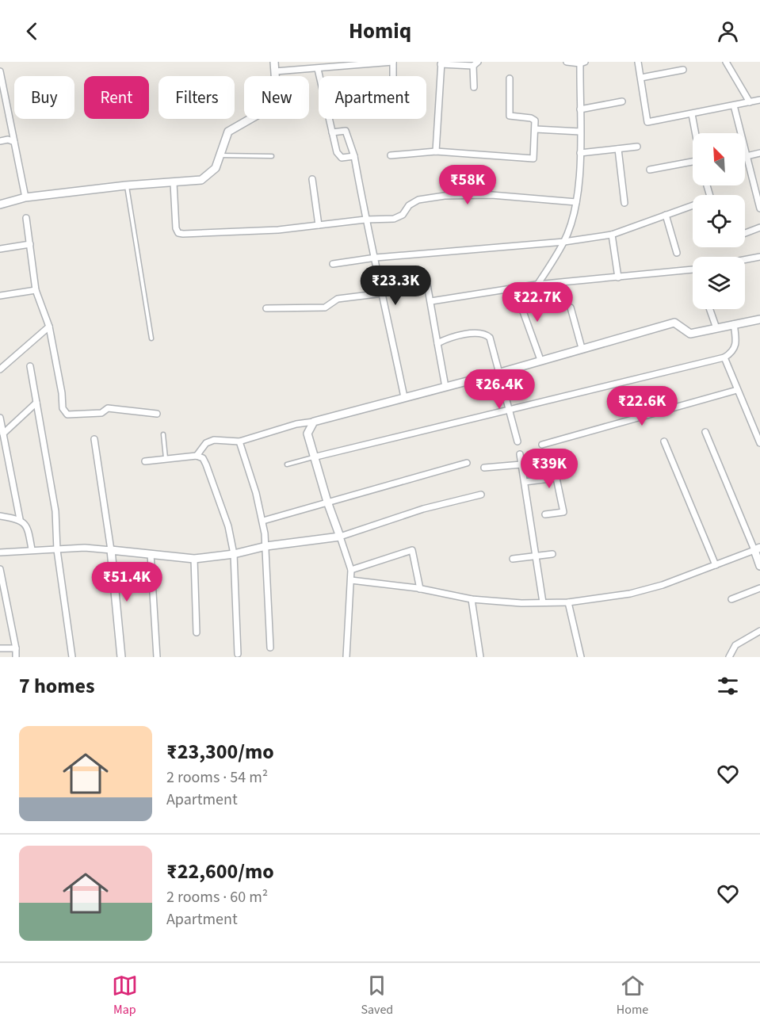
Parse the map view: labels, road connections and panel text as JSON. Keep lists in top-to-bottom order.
{
  "north": "top left",
  "page": {
    "header": "Homiq",
    "chip": [
      "Buy",
      "Rent",
      "Filters",
      "New",
      "Apartment"
    ],
    "price": [
      "₹58K",
      "₹23.3K",
      "₹22.7K",
      "₹26.4K",
      "₹22.6K",
      "₹39K",
      "₹51.4K"
    ],
    "heading": "7 homes",
    "list": [
      {
        "name": "₹23,300/mo",
        "note": "2 rooms · 54 m² · Apartment"
      },
      {
        "name": "₹22,600/mo",
        "note": "2 rooms · 60 m² · Apartment"
      }
    ],
    "tabs": ["Map", "Saved", "Home"]
  }
}
